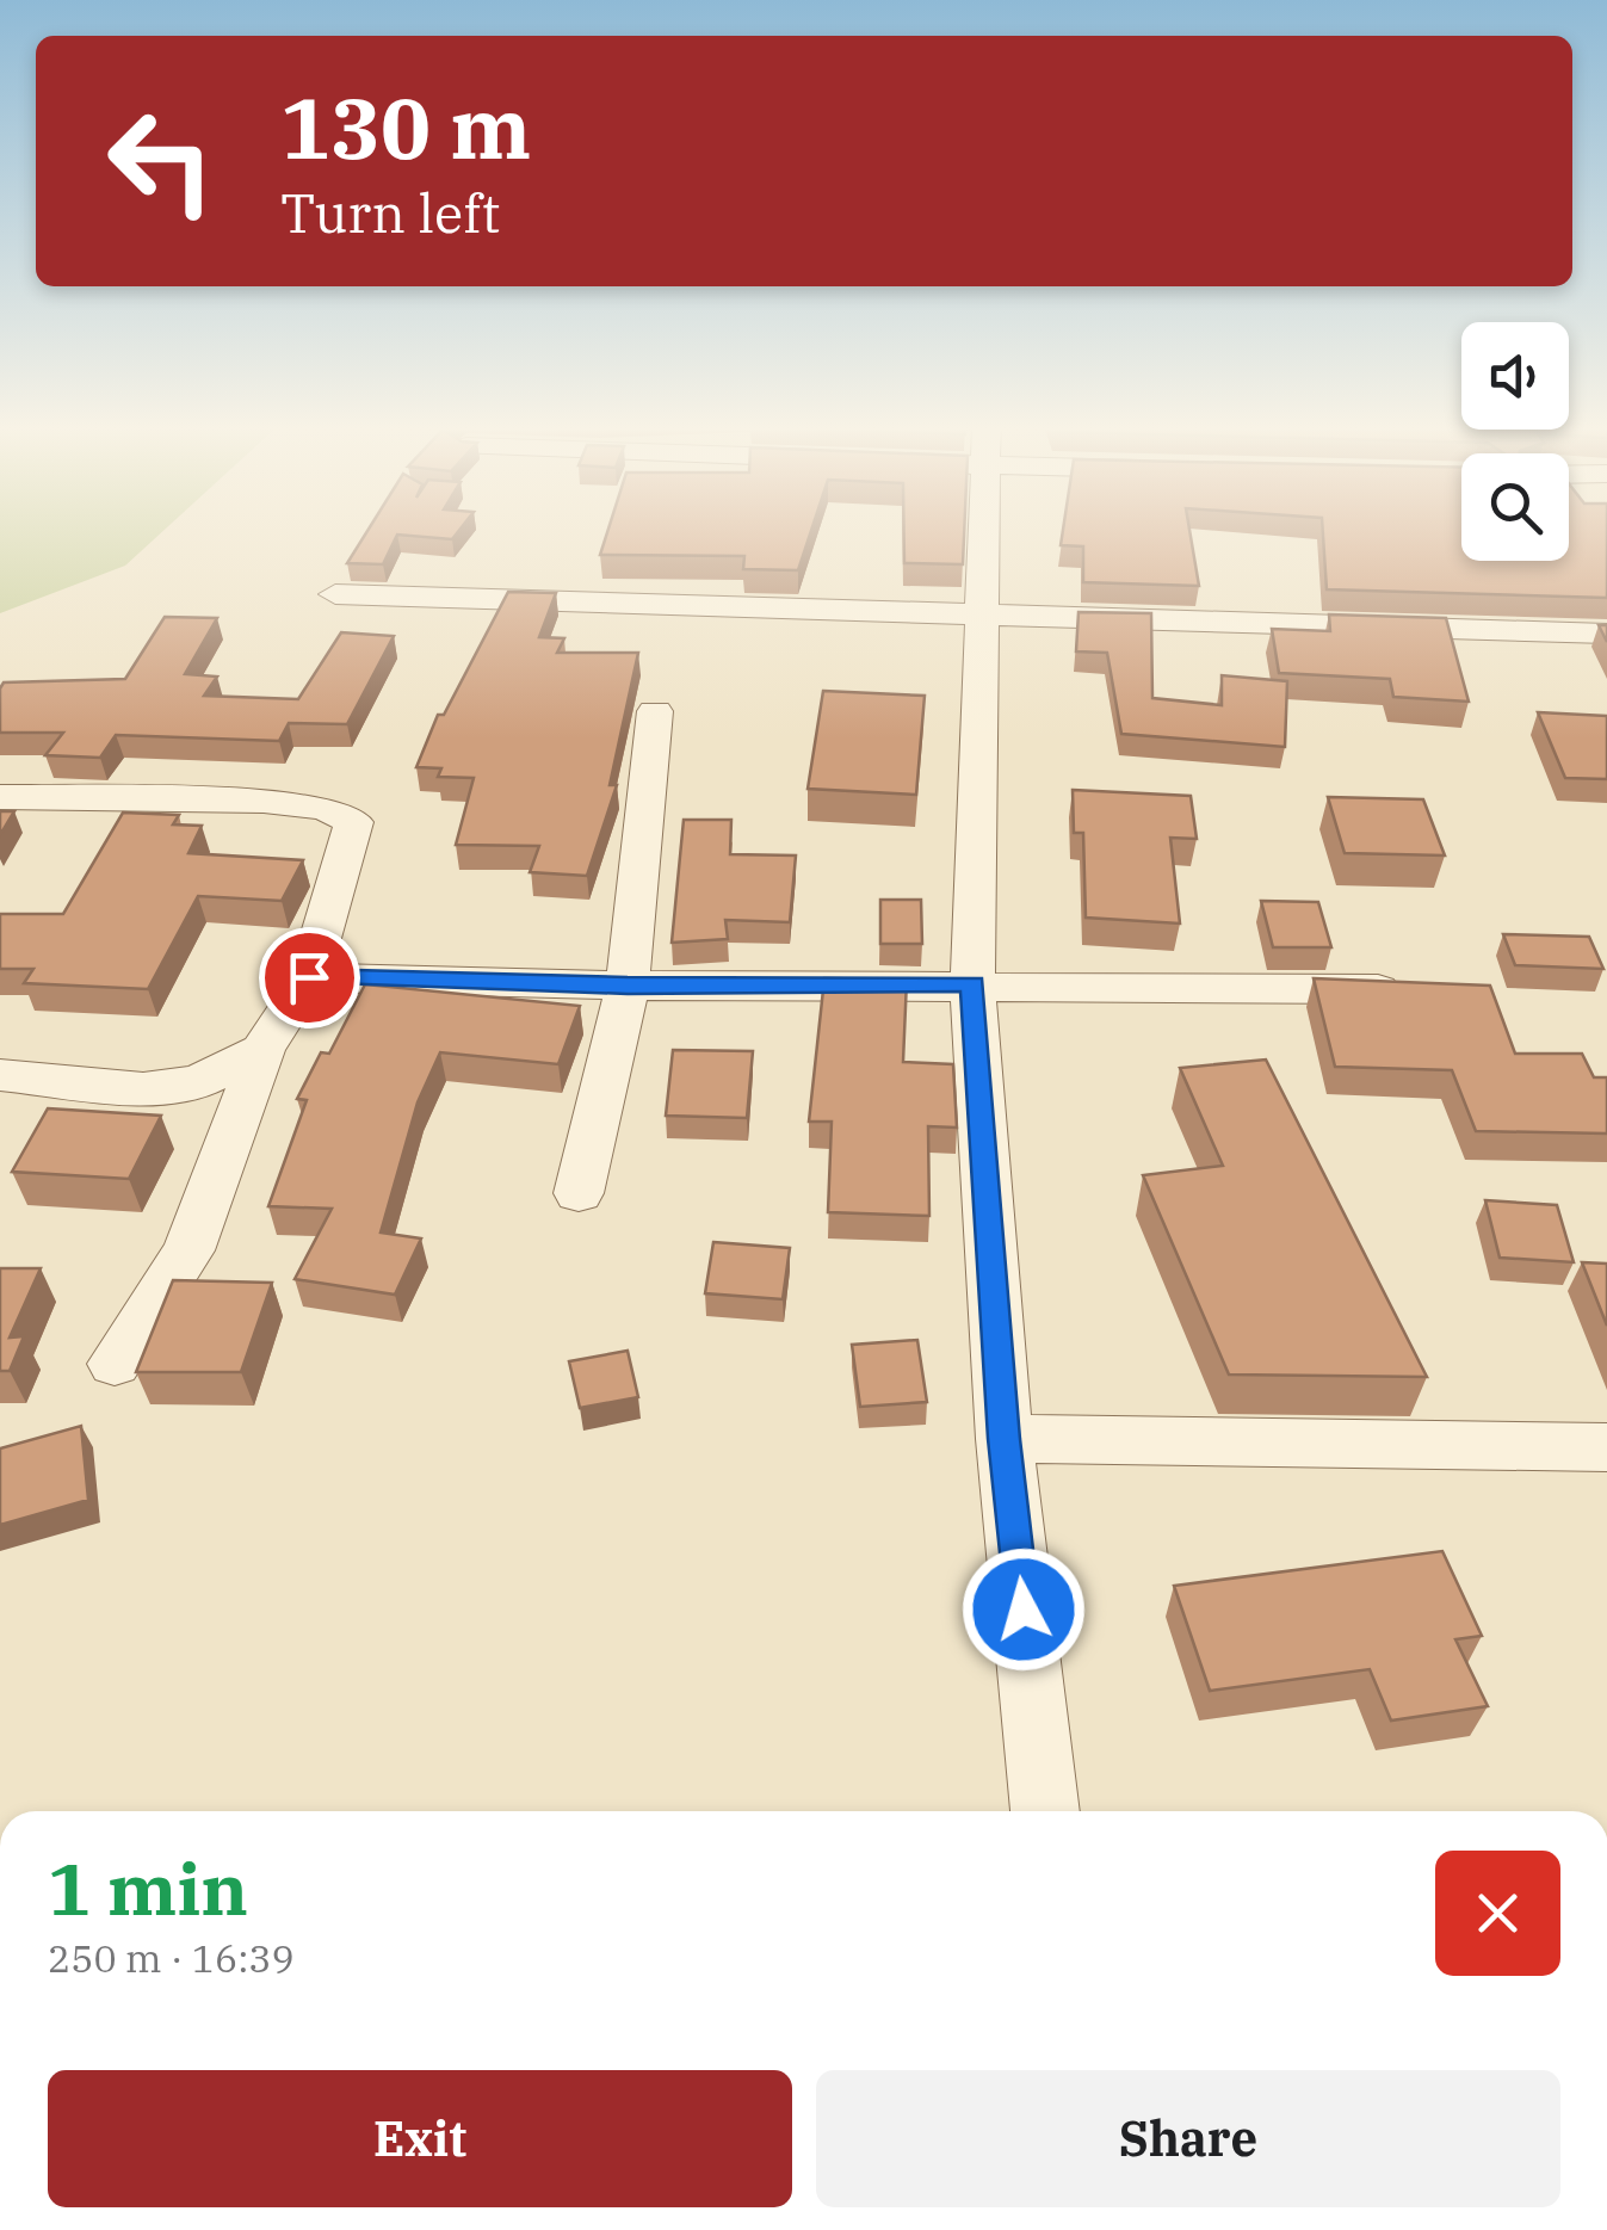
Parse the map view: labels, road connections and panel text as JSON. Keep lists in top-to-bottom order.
{
  "page": {
    "turn": ["130 m", "Turn left"],
    "heading": ["1 min", "250 m · 16:39"],
    "buttons": ["Exit", "Share"]
  }
}
